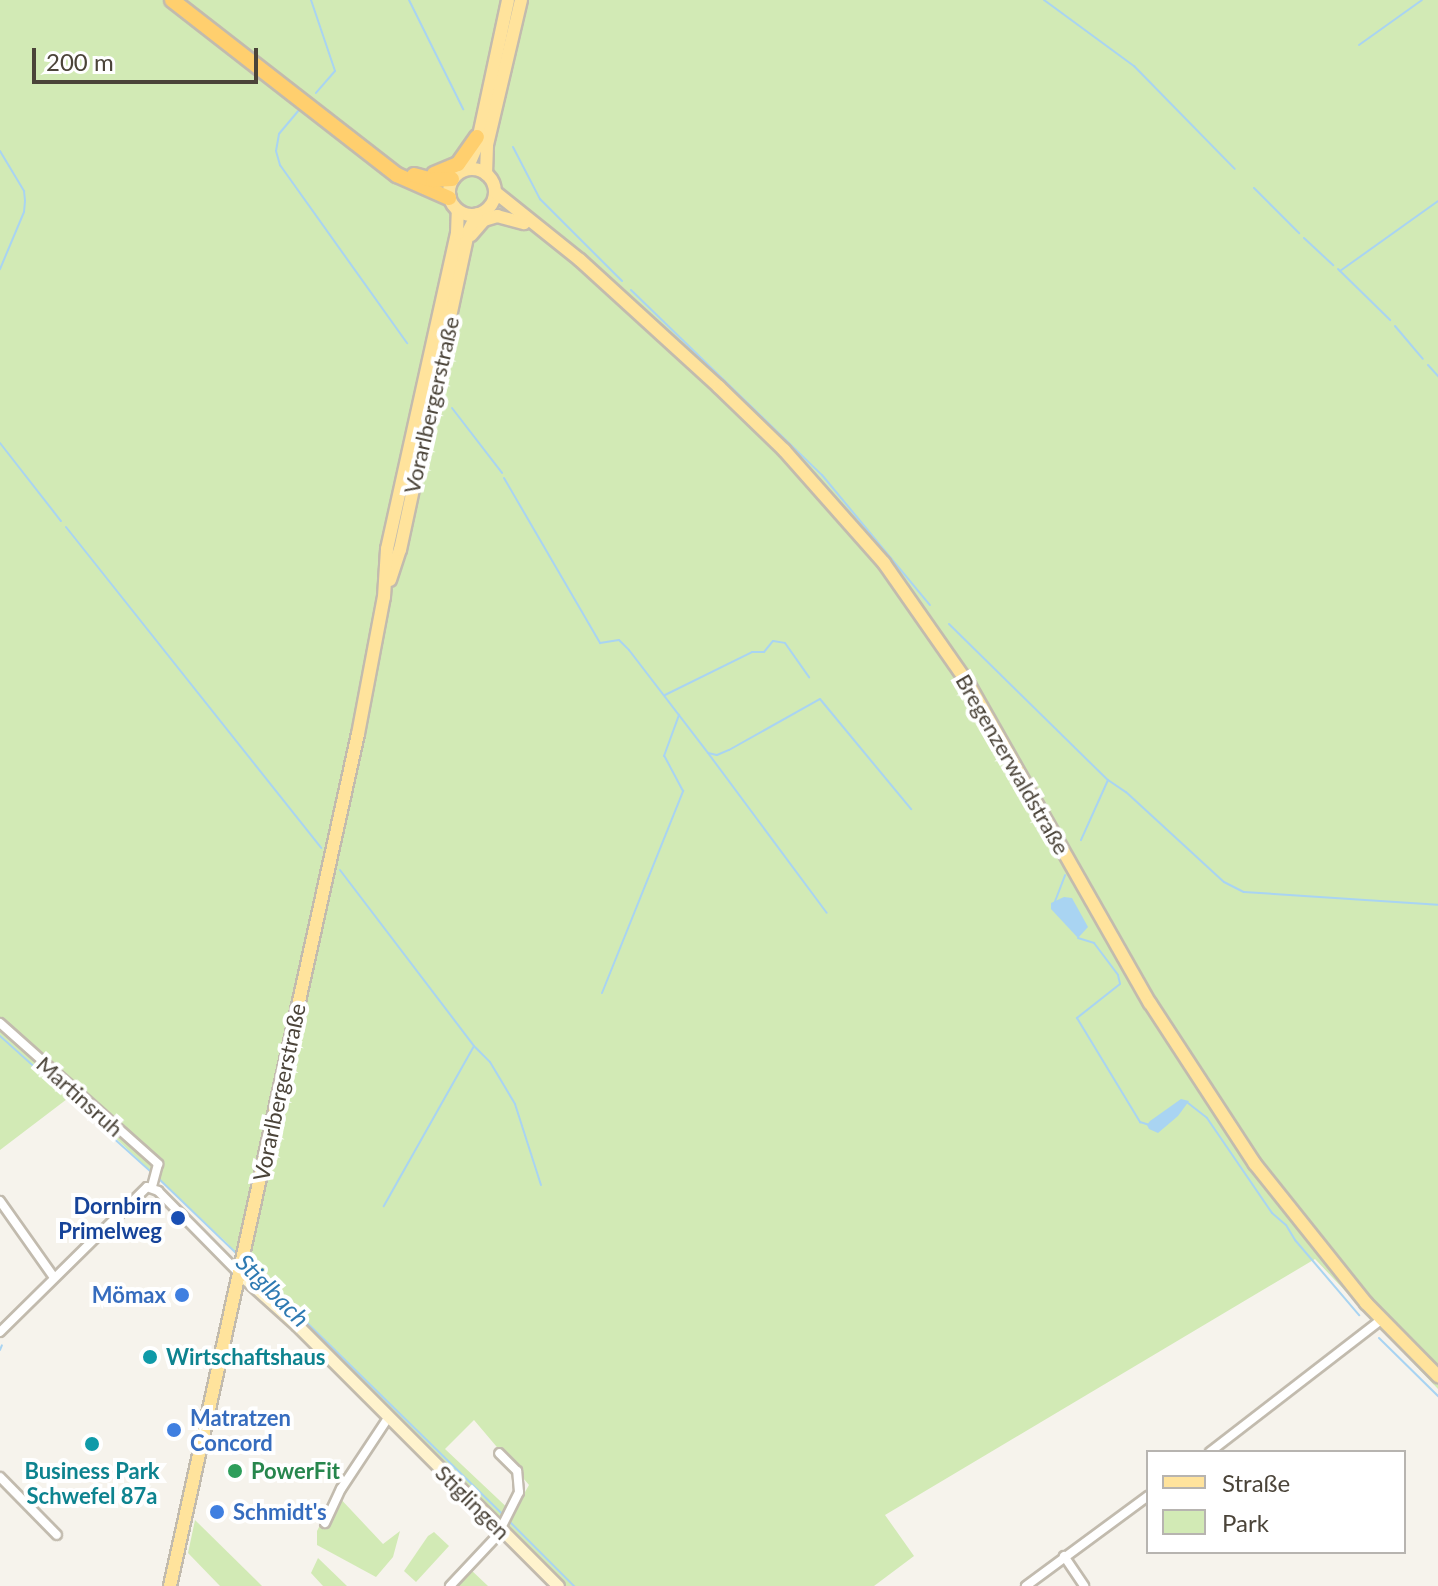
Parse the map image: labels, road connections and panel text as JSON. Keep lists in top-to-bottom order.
{
  "streets": {
    "main road": ["Vorarlbergerstraße", "Bregenzerwaldstraße", "Stiglingen"],
    "street": ["Martinsruh"]
  },
  "crossings": [
    ["Vorarlbergerstraße", "Bregenzerwaldstraße"],
    ["Vorarlbergerstraße", "Stiglingen"]
  ],
  "water": ["Stiglbach"],
  "places": [
    "Dornbirn Primelweg",
    "Mömax",
    "Wirtschaftshaus",
    "Matratzen Concord",
    "Business Park Schwefel 87a",
    "PowerFit",
    "Schmidt's"
  ],
  "legend": ["Straße", "Park"],
  "scale_bar": "200 m"
}
